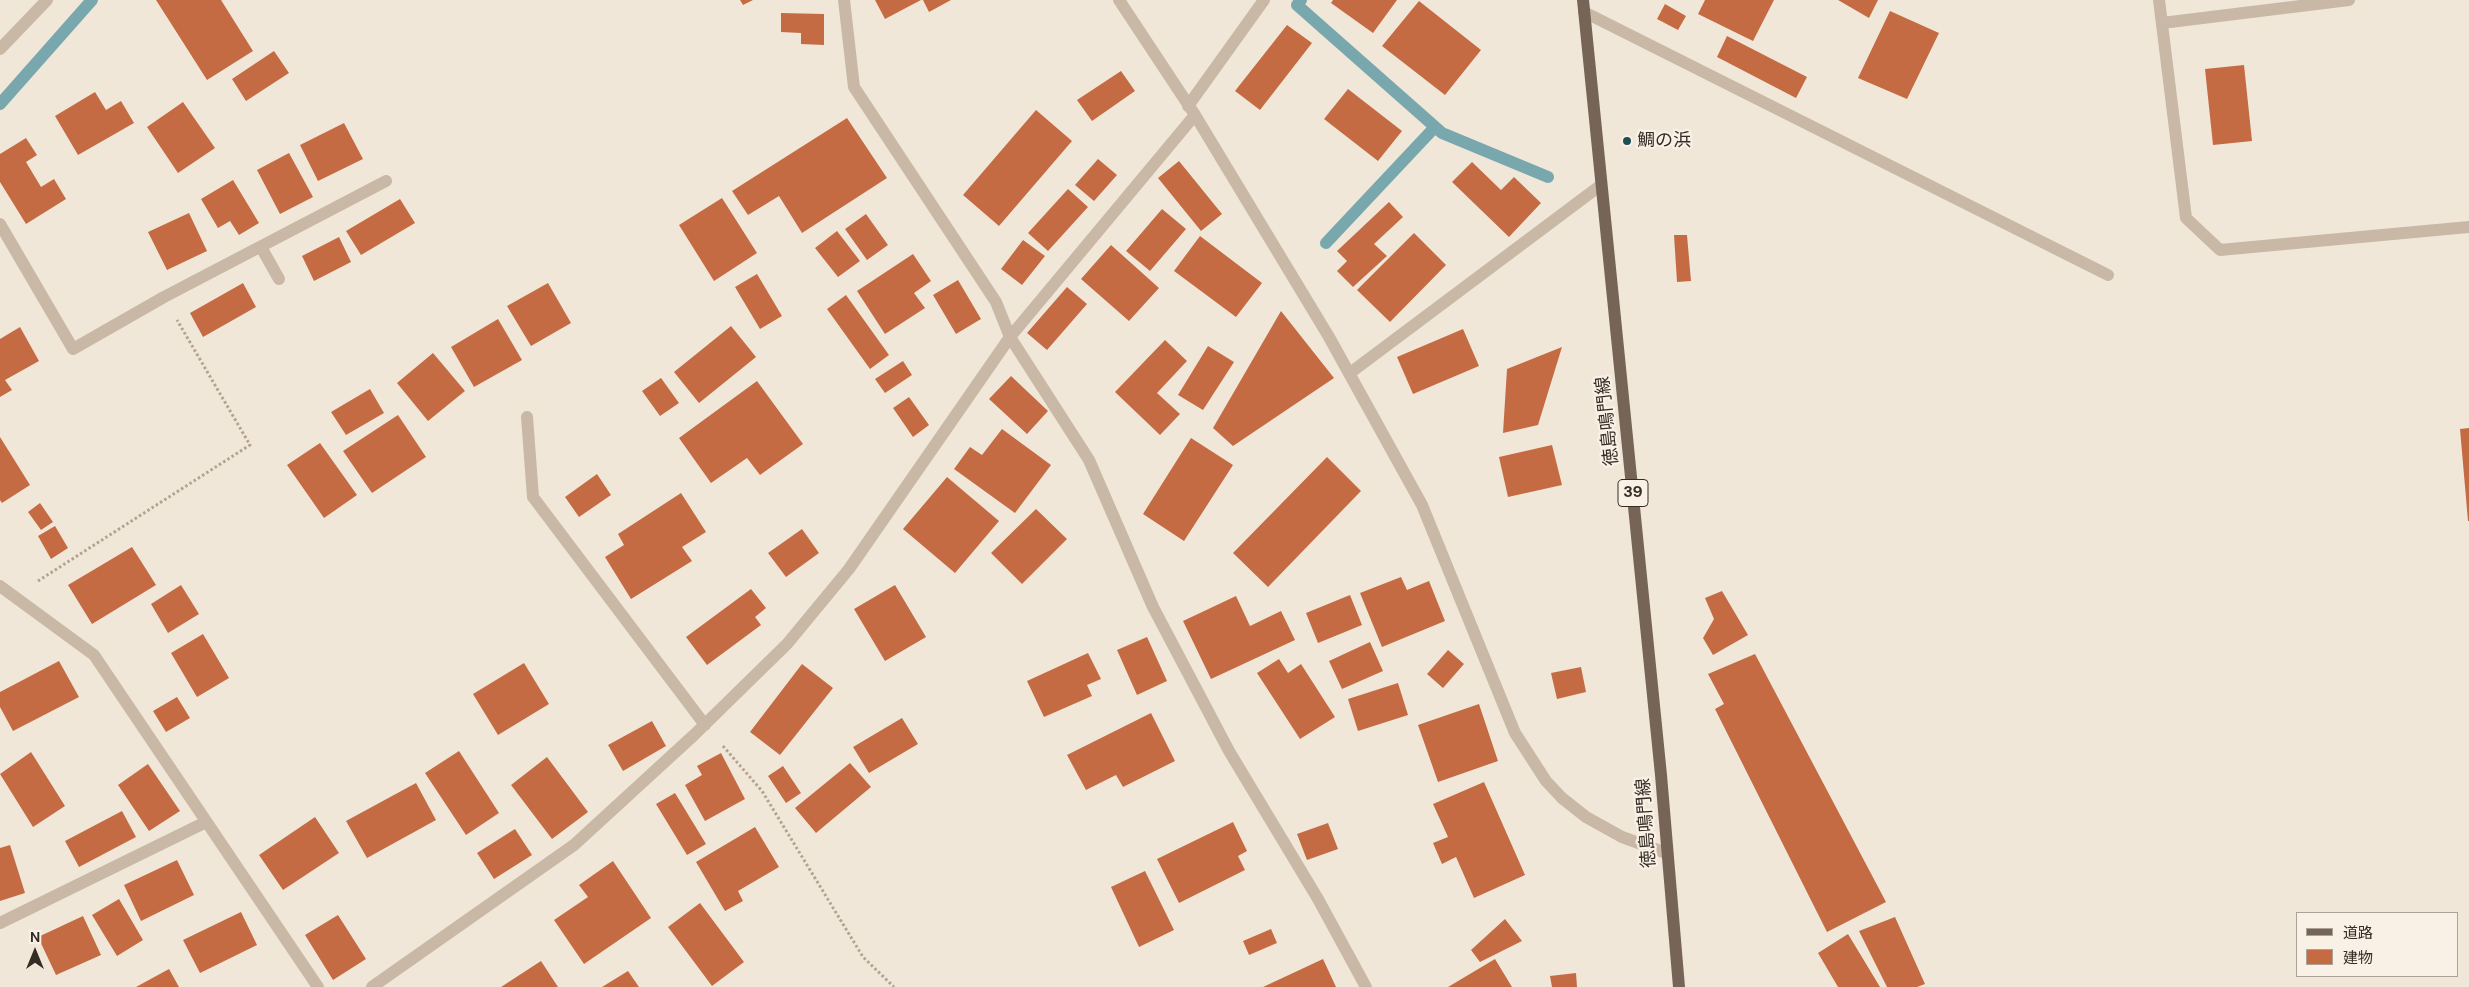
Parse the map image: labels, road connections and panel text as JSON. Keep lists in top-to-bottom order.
{
  "streets": {
    "main road": ["徳島鳴門線", "39"]
  },
  "places": ["鯛の浜"],
  "legend": ["道路", "建物"],
  "north": "top"
}
